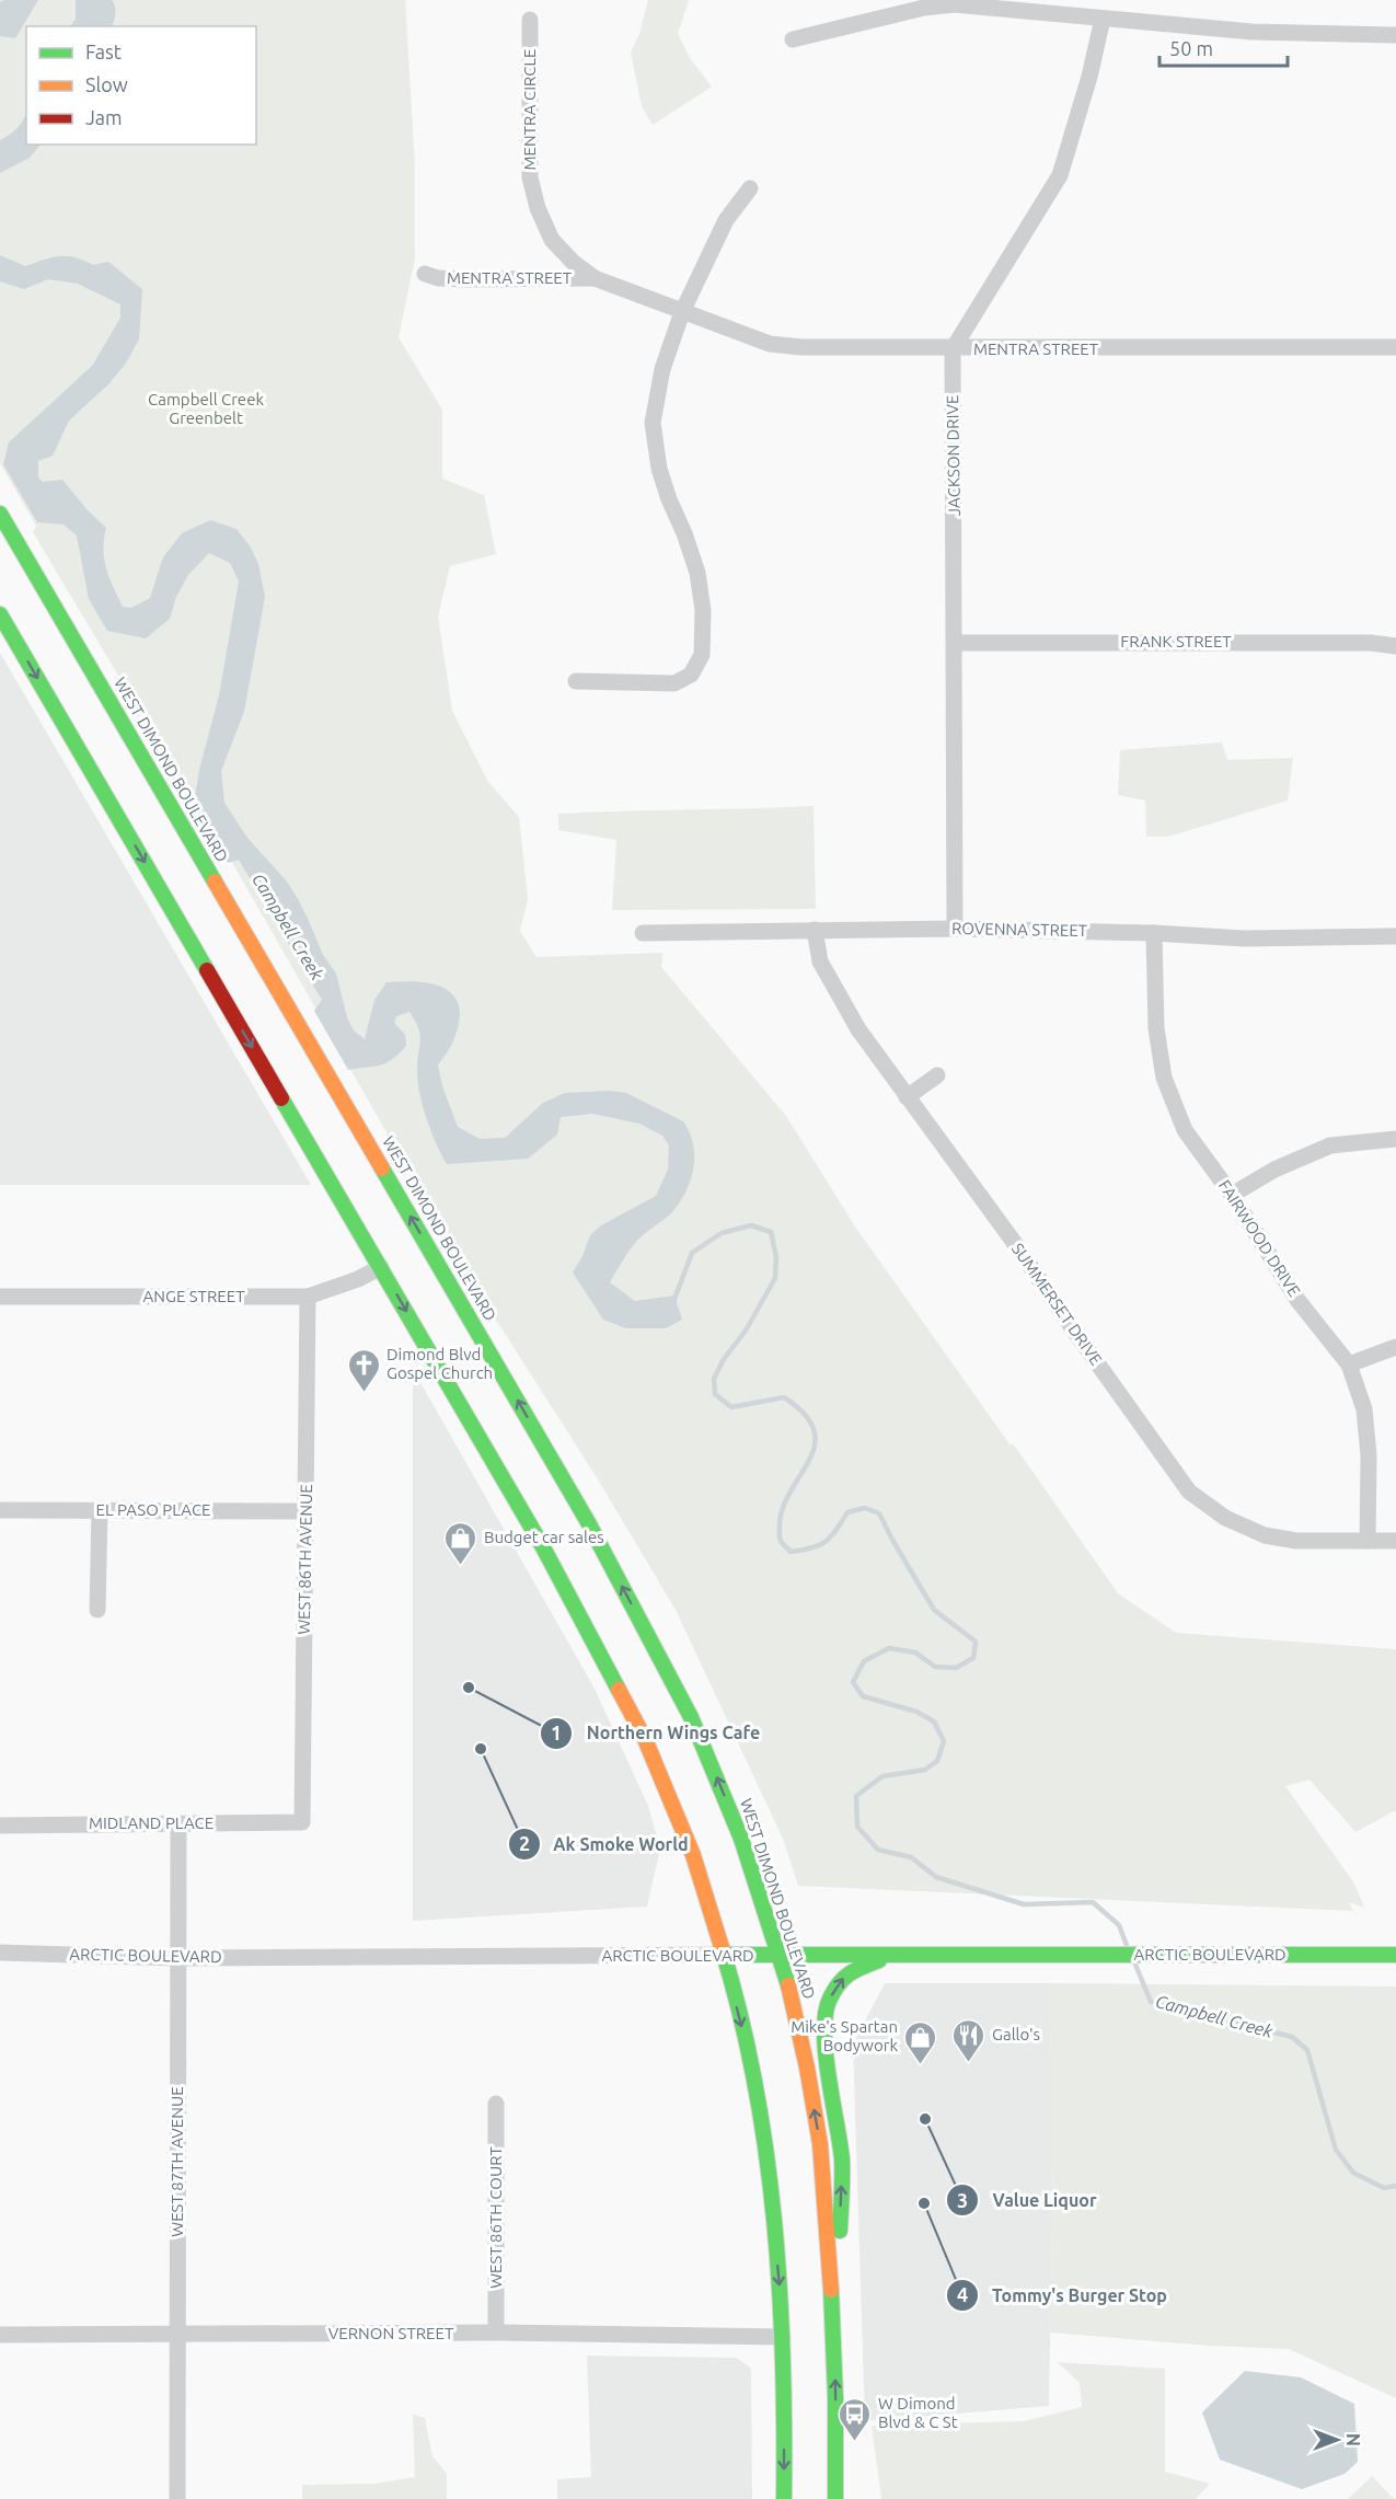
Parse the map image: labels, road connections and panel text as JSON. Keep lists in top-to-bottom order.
{
  "streets": {
    "main road": ["WEST DIMOND BOULEVARD", "ARCTIC BOULEVARD"],
    "street": [
      "MENTRA CIRCLE",
      "MENTRA STREET",
      "JACKSON DRIVE",
      "FRANK STREET",
      "ROVENNA STREET",
      "FAIRWOOD DRIVE",
      "ANGE STREET",
      "SUMMERSET DRIVE",
      "EL PASO PLACE",
      "WEST 86TH AVENUE",
      "MIDLAND PLACE",
      "WEST 87TH AVENUE",
      "WEST 86TH COURT",
      "VERNON STREET"
    ]
  },
  "crossings": [
    ["MENTRA CIRCLE", "MENTRA STREET"],
    ["MENTRA STREET", "JACKSON DRIVE"],
    ["JACKSON DRIVE", "FRANK STREET"],
    ["JACKSON DRIVE", "ROVENNA STREET"],
    ["WEST DIMOND BOULEVARD", "ARCTIC BOULEVARD"],
    ["ROVENNA STREET", "FAIRWOOD DRIVE"],
    ["ROVENNA STREET", "SUMMERSET DRIVE"],
    ["FAIRWOOD DRIVE", "SUMMERSET DRIVE"],
    ["ANGE STREET", "WEST 86TH AVENUE"],
    ["EL PASO PLACE", "WEST 86TH AVENUE"],
    ["WEST 86TH AVENUE", "MIDLAND PLACE"],
    ["MIDLAND PLACE", "WEST 87TH AVENUE"],
    ["ARCTIC BOULEVARD", "WEST 87TH AVENUE"],
    ["WEST 87TH AVENUE", "VERNON STREET"],
    ["WEST 86TH COURT", "VERNON STREET"]
  ],
  "water": ["Campbell Creek"],
  "parks": ["Campbell Creek Greenbelt"],
  "places": {
    "church": ["Dimond Blvd Gospel Church"],
    "shop": ["Budget car sales", "Mike's Spartan Bodywork"],
    "other": [
      "Northern Wings Cafe",
      "Ak Smoke World",
      "Value Liquor",
      "Tommy's Burger Stop"
    ],
    "restaurant": ["Gallo's"],
    "bus stop": ["W Dimond Blvd & C St"]
  },
  "legend": ["Fast", "Slow", "Jam"],
  "scale_bar": "50 m",
  "north": "right"
}
